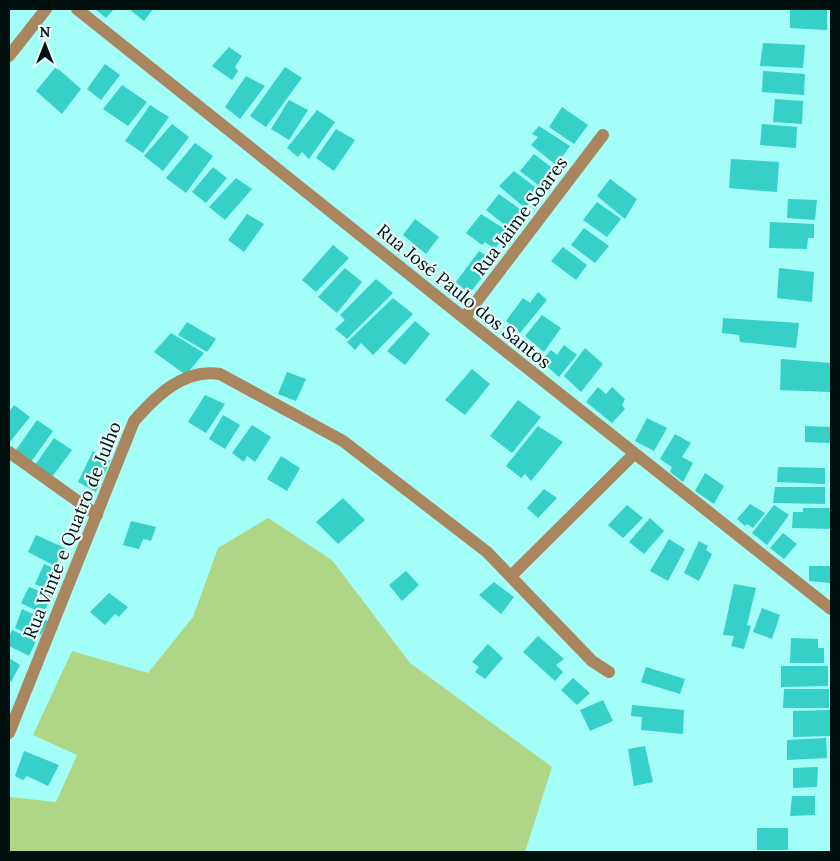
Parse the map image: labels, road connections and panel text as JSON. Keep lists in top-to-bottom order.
{
  "streets": {
    "street": ["Rua Jaime Soares", "Rua José Paulo dos Santos", "Rua Vinte e Quatro de Julho"]
  },
  "crossings": [
    ["Rua Jaime Soares", "Rua José Paulo dos Santos"]
  ],
  "north": "top"
}
